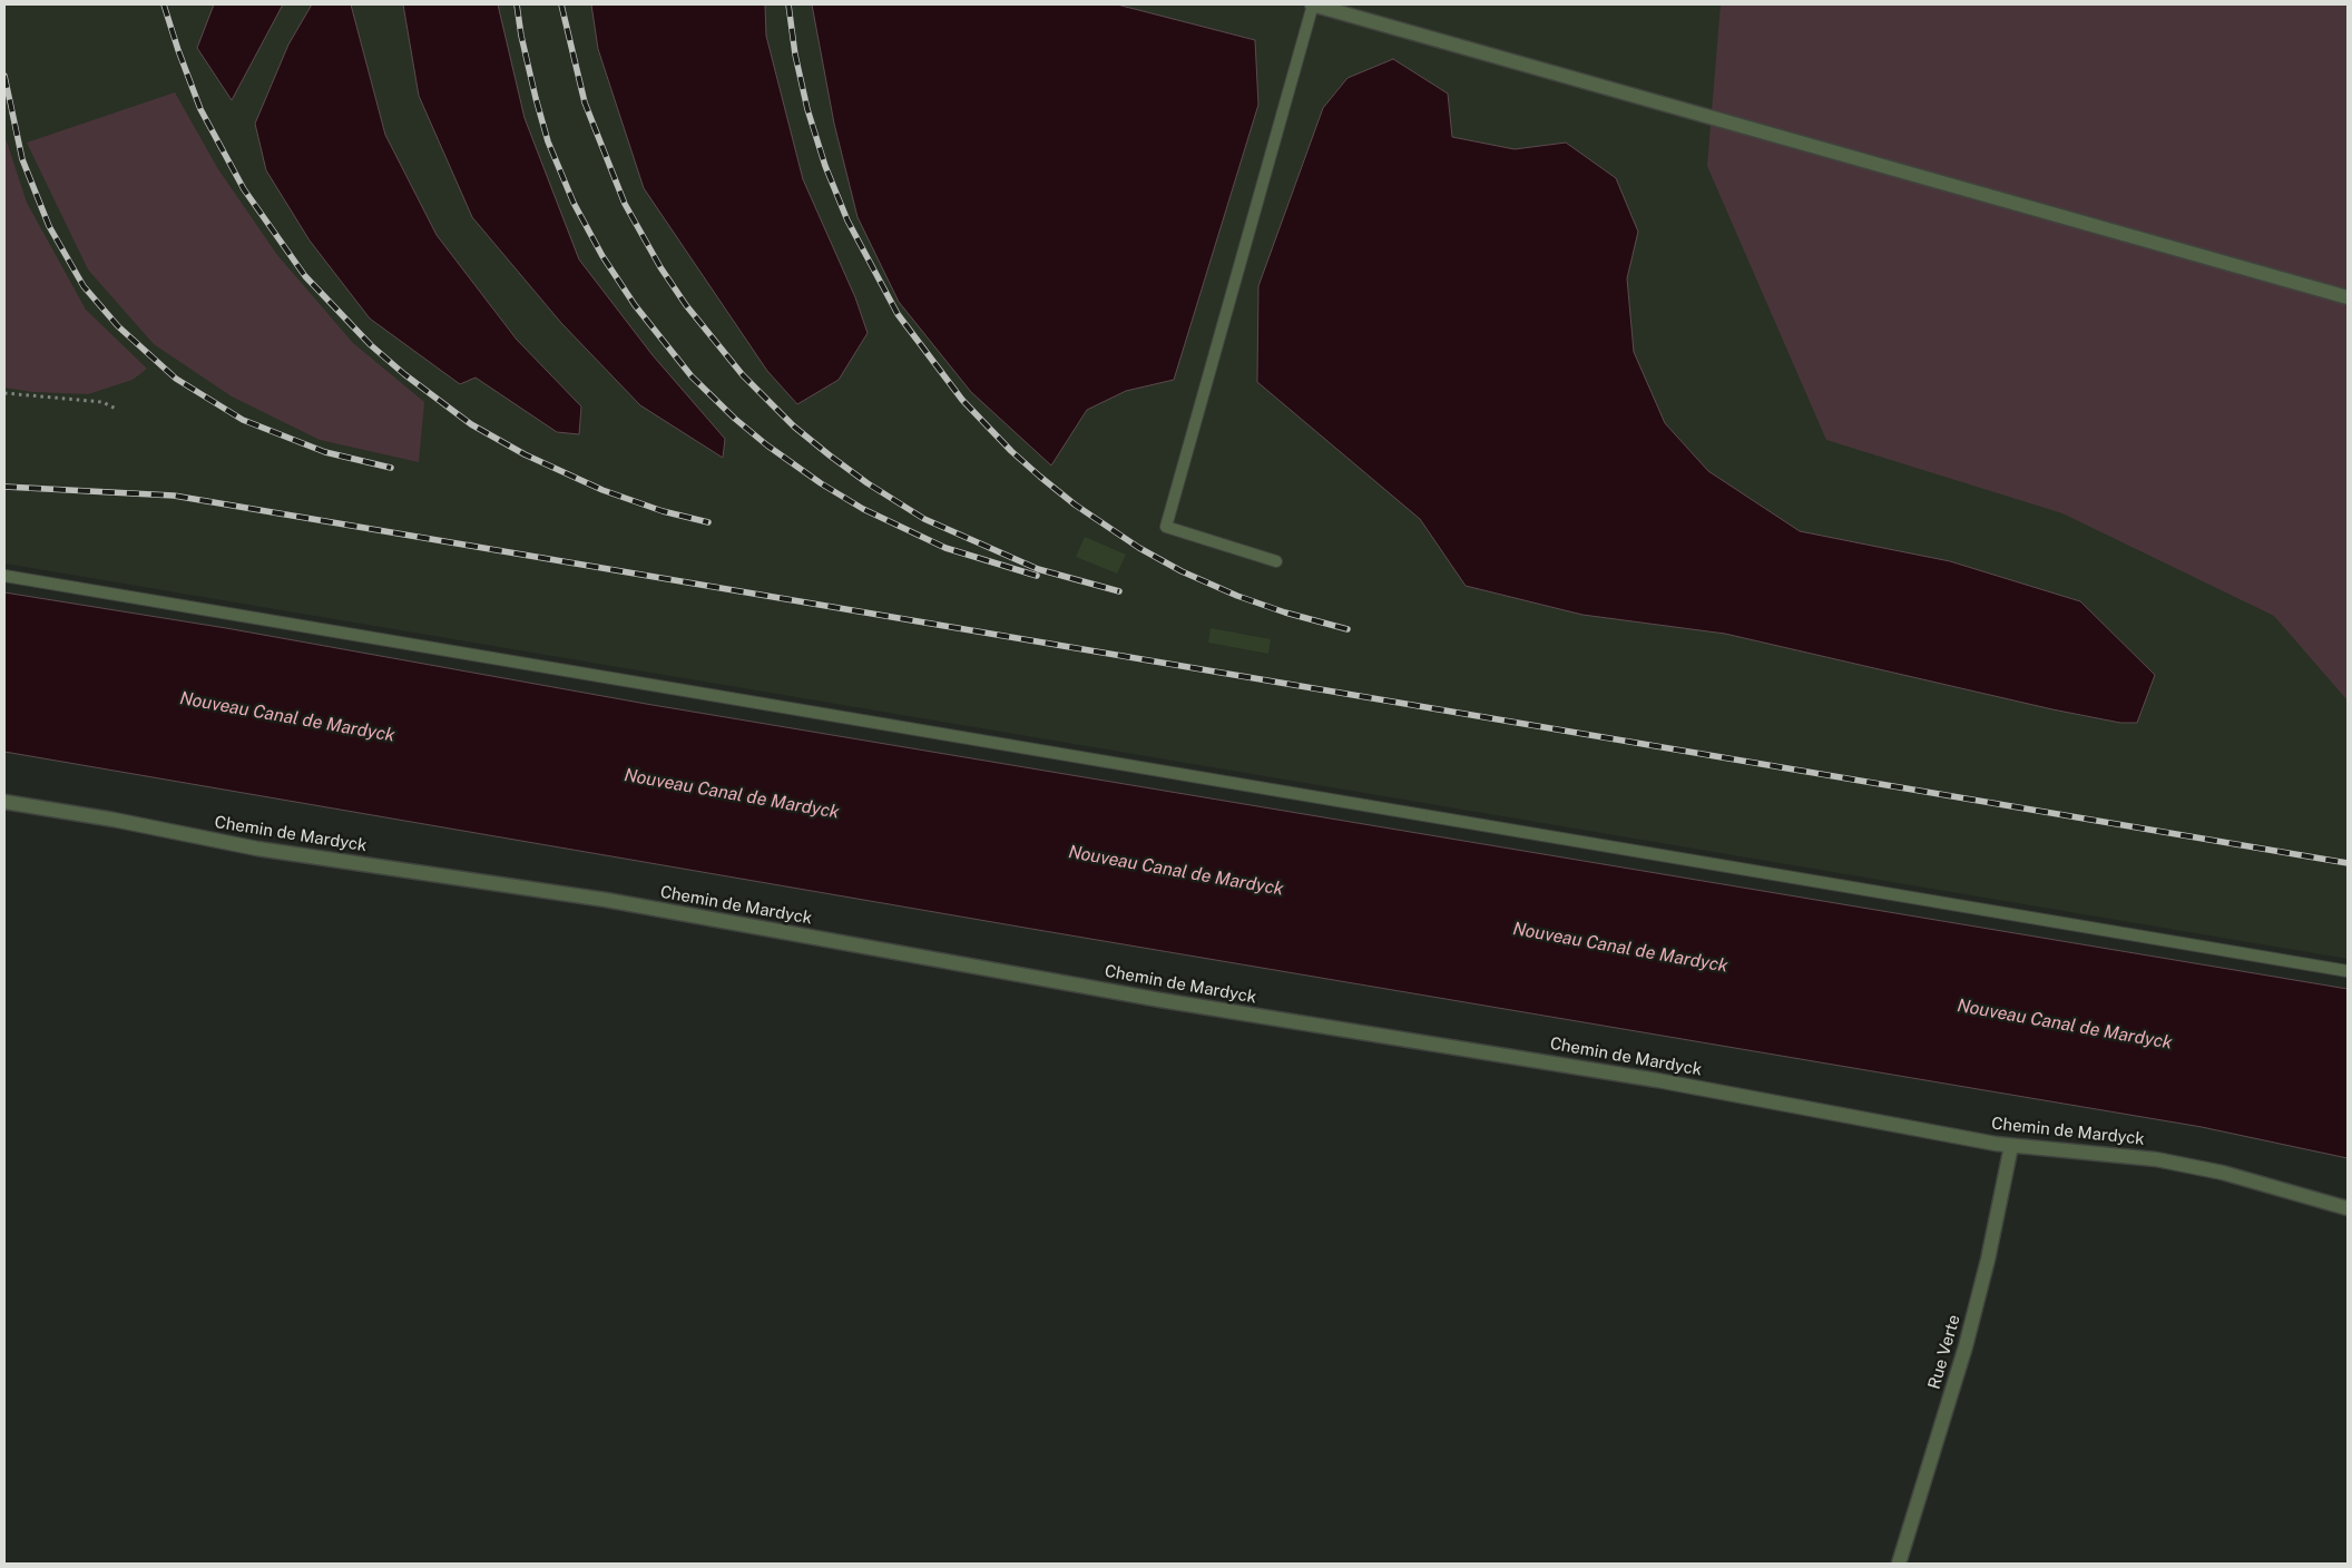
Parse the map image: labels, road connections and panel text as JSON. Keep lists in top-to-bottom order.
{
  "streets": {
    "street": ["Chemin de Mardyck", "Rue Verte"]
  },
  "crossings": [
    ["Chemin de Mardyck", "Rue Verte"]
  ],
  "water": ["Nouveau Canal de Mardyck"]
}
